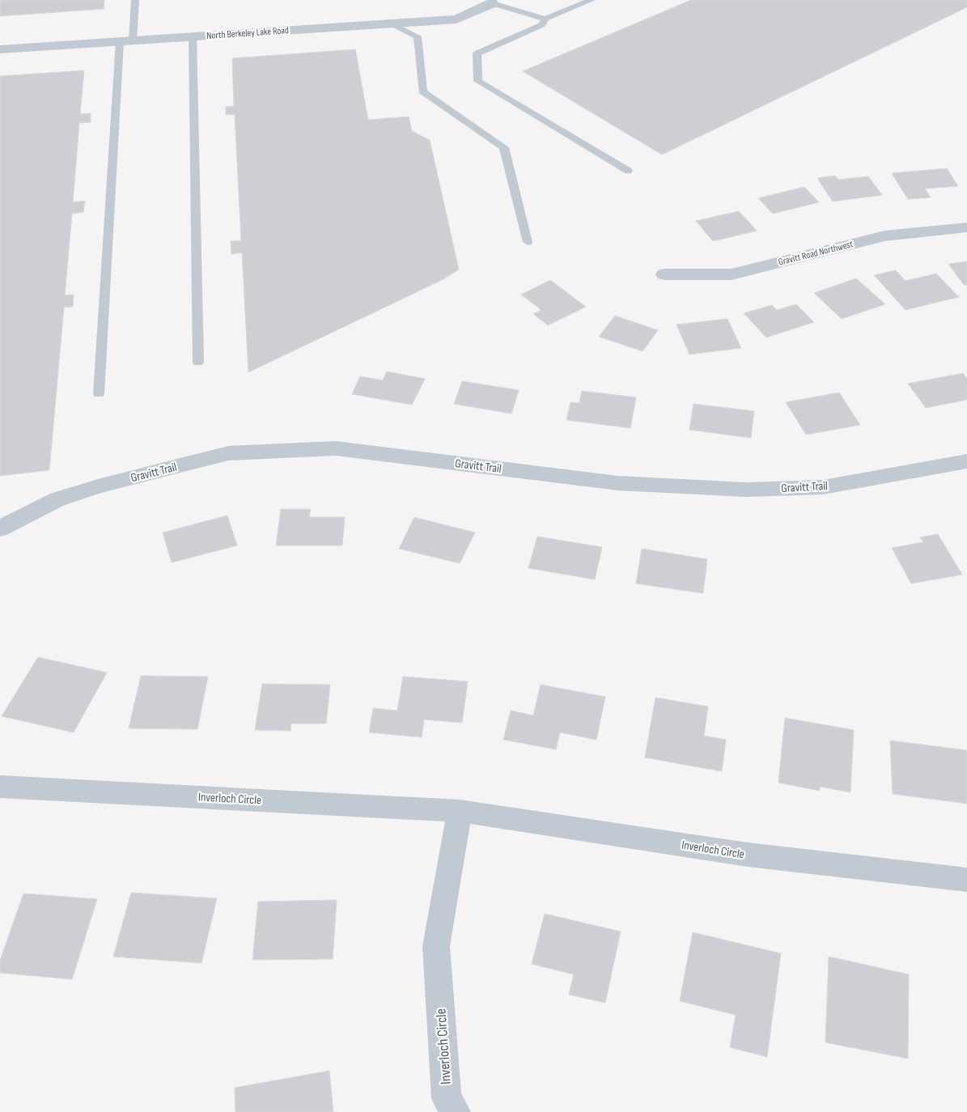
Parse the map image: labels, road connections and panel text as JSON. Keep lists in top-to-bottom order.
{
  "streets": {
    "street": [
      "North Berkeley Lake Road",
      "Gravitt Road Northwest",
      "Gravitt Trail",
      "Inverloch Circle"
    ]
  }
}
